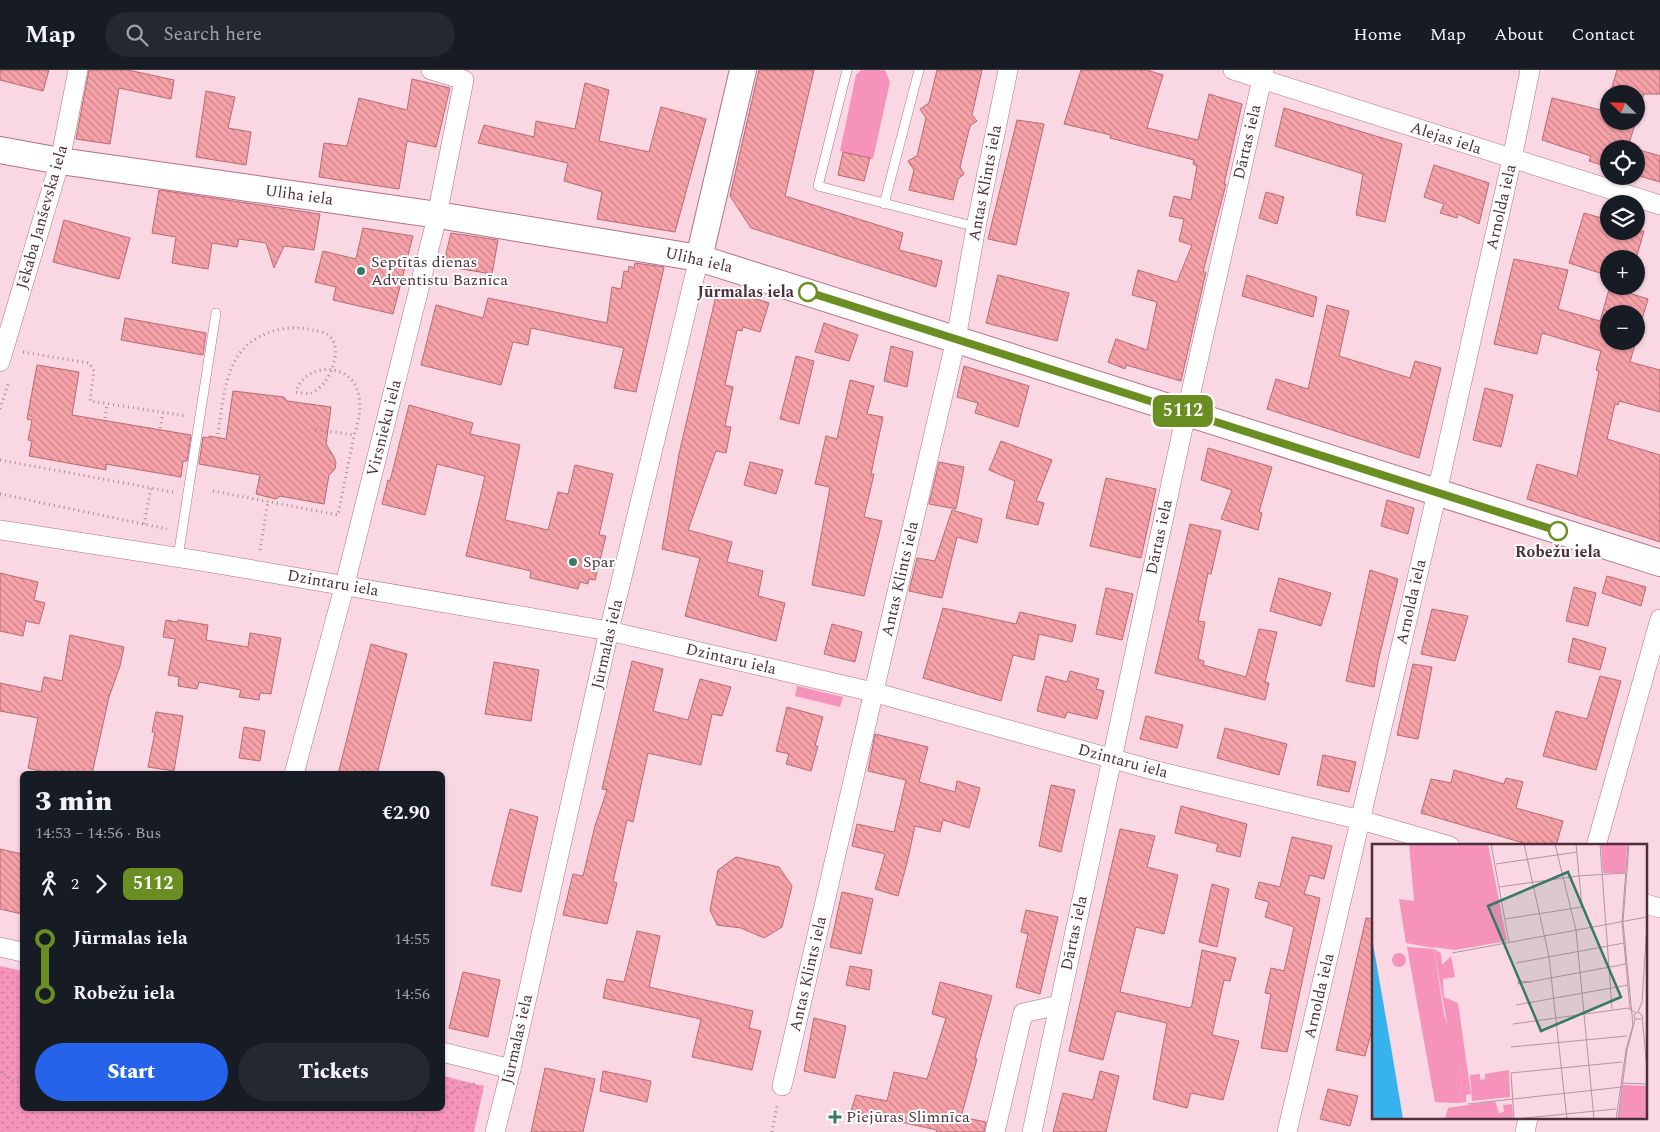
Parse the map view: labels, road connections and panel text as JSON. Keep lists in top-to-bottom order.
{
  "streets": {
    "main road": ["Uliha iela", "Jūrmalas iela"],
    "street": [
      "Alejas iela",
      "Dārtas iela",
      "Antas Klints iela",
      "Arnolda iela",
      "Jēkaba Janševska iela",
      "Virsnieku iela",
      "Dzintaru iela"
    ]
  },
  "crossings": [
    ["Alejas iela", "Dārtas iela"],
    ["Alejas iela", "Arnolda iela"],
    ["Dārtas iela", "Uliha iela"],
    ["Dārtas iela", "Dzintaru iela"],
    ["Antas Klints iela", "Uliha iela"],
    ["Antas Klints iela", "Dzintaru iela"],
    ["Uliha iela", "Arnolda iela"],
    ["Uliha iela", "Jēkaba Janševska iela"],
    ["Uliha iela", "Virsnieku iela"],
    ["Uliha iela", "Jūrmalas iela"],
    ["Arnolda iela", "Dzintaru iela"],
    ["Virsnieku iela", "Dzintaru iela"],
    ["Dzintaru iela", "Jūrmalas iela"]
  ],
  "places": {
    "other": [
      "Septītās dienas Adventistu Baznīca",
      "Jūrmalas iela",
      "Robežu iela",
      "Spar"
    ],
    "health": ["Piejūras Slimnīca"]
  },
  "lines": ["bus line 5112"],
  "north": "top left",
  "page": {
    "header": "Map",
    "search": "Search here",
    "nav": [
      "Home",
      "Map",
      "About",
      "Contact"
    ],
    "on_map": "5112",
    "map_buttons": ["+", "−"],
    "heading": ["3 min", "14:53 – 14:56 · Bus", "€2.90"],
    "legs": ["2", "5112"],
    "list": [
      {
        "name": "Jūrmalas iela",
        "value": "14:55"
      },
      {
        "name": "Robežu iela",
        "value": "14:56"
      }
    ],
    "buttons": ["Start", "Tickets"]
  }
}
